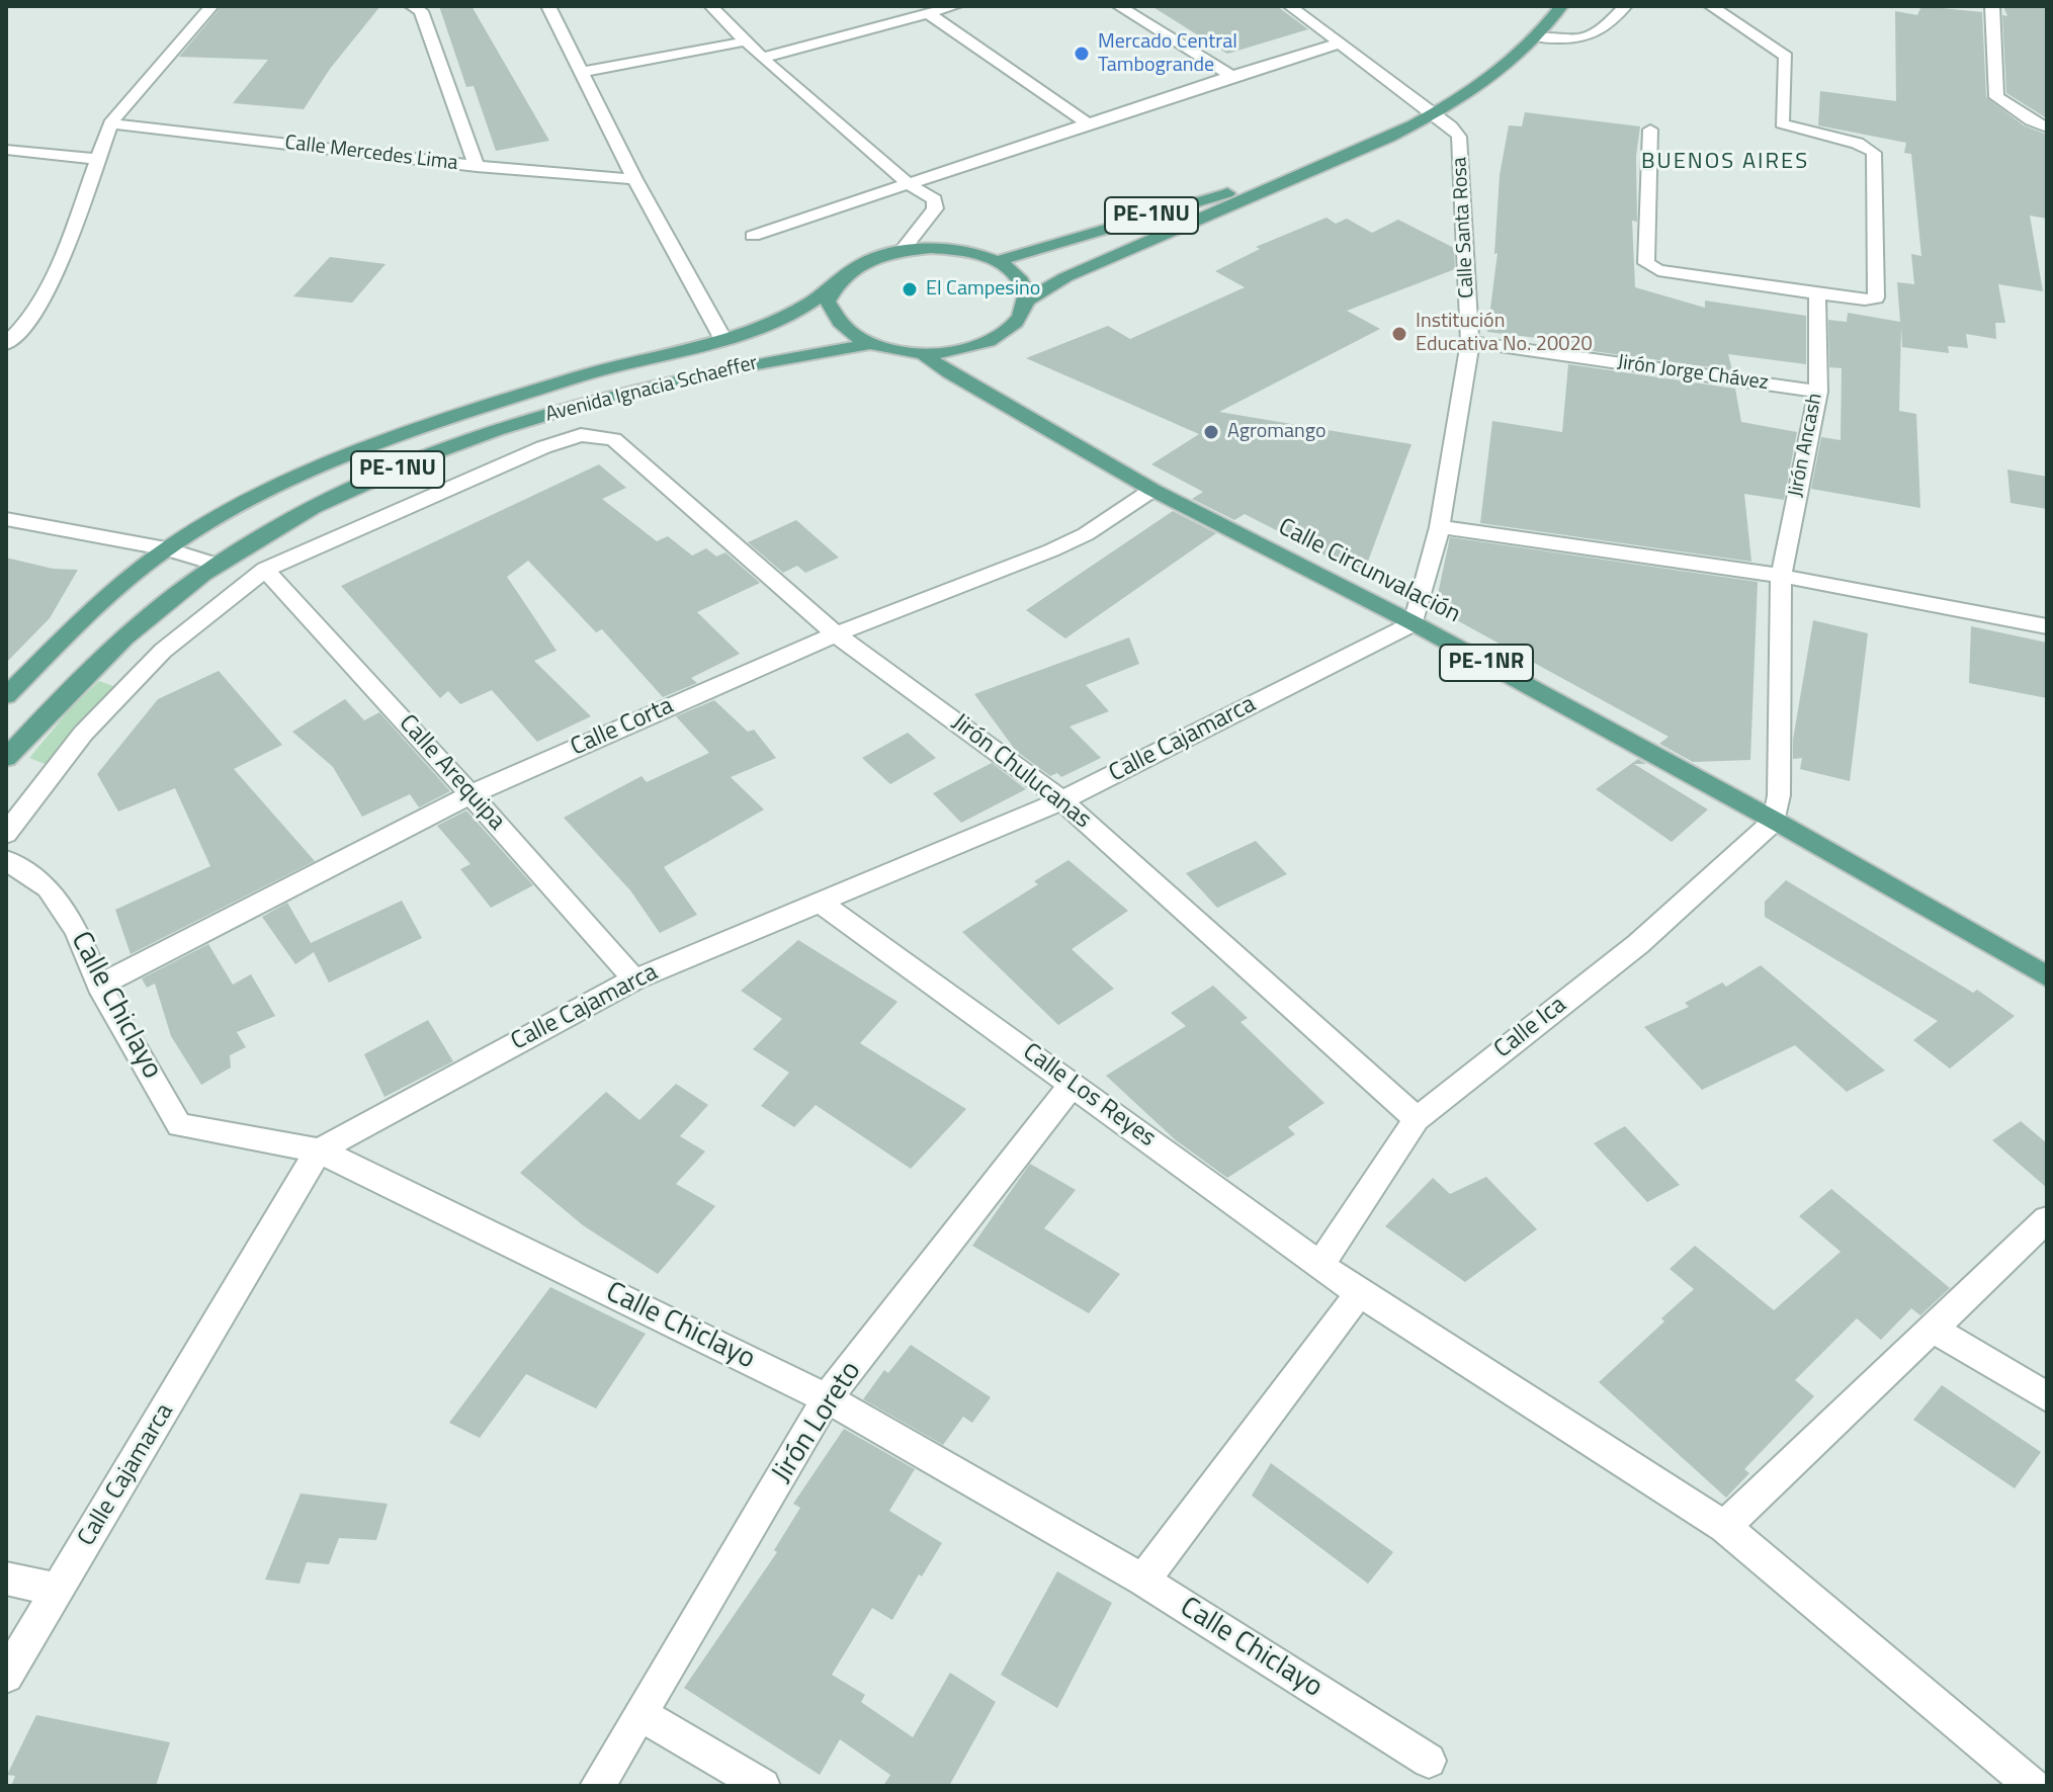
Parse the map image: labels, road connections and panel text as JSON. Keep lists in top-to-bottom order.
{
  "streets": {
    "main road": [
      "PE-1NU",
      "Avenida Ignacia Schaeffer",
      "Calle Circunvalación",
      "PE-1NR"
    ],
    "street": [
      "Calle Mercedes Lima",
      "Calle Santa Rosa",
      "Jirón Jorge Chávez",
      "Jirón Ancash",
      "Calle Corta",
      "Calle Cajamarca",
      "Jirón Chulucanas",
      "Calle Arequipa",
      "Calle Chiclayo",
      "Calle Ica",
      "Calle Los Reyes",
      "Jirón Loreto"
    ]
  },
  "crossings": [
    ["PE-1NU", "Calle Santa Rosa"],
    ["PE-1NU", "Avenida Ignacia Schaeffer"],
    ["PE-1NU", "Calle Circunvalación"],
    ["Calle Santa Rosa", "Jirón Jorge Chávez"],
    ["Calle Santa Rosa", "Calle Circunvalación"],
    ["Calle Santa Rosa", "Calle Cajamarca"],
    ["Jirón Jorge Chávez", "Jirón Ancash"],
    ["Jirón Ancash", "Calle Circunvalación"],
    ["Jirón Ancash", "Calle Ica"],
    ["Calle Circunvalación", "Calle Corta"],
    ["Calle Circunvalación", "Calle Cajamarca"],
    ["Calle Circunvalación", "Calle Ica"],
    ["Calle Corta", "Jirón Chulucanas"],
    ["Calle Corta", "Calle Arequipa"],
    ["Calle Corta", "Calle Chiclayo"],
    ["Calle Cajamarca", "Jirón Chulucanas"],
    ["Calle Cajamarca", "Calle Arequipa"],
    ["Calle Cajamarca", "Calle Chiclayo"],
    ["Calle Cajamarca", "Calle Los Reyes"],
    ["Jirón Chulucanas", "Calle Arequipa"],
    ["Jirón Chulucanas", "Calle Ica"],
    ["Calle Chiclayo", "Jirón Loreto"],
    ["Calle Ica", "Calle Los Reyes"],
    ["Calle Los Reyes", "Jirón Loreto"]
  ],
  "districts": ["BUENOS AIRES"],
  "places": [
    "Mercado Central Tambogrande",
    "El Campesino",
    "Institución Educativa No. 20020",
    "Agromango"
  ]
}
